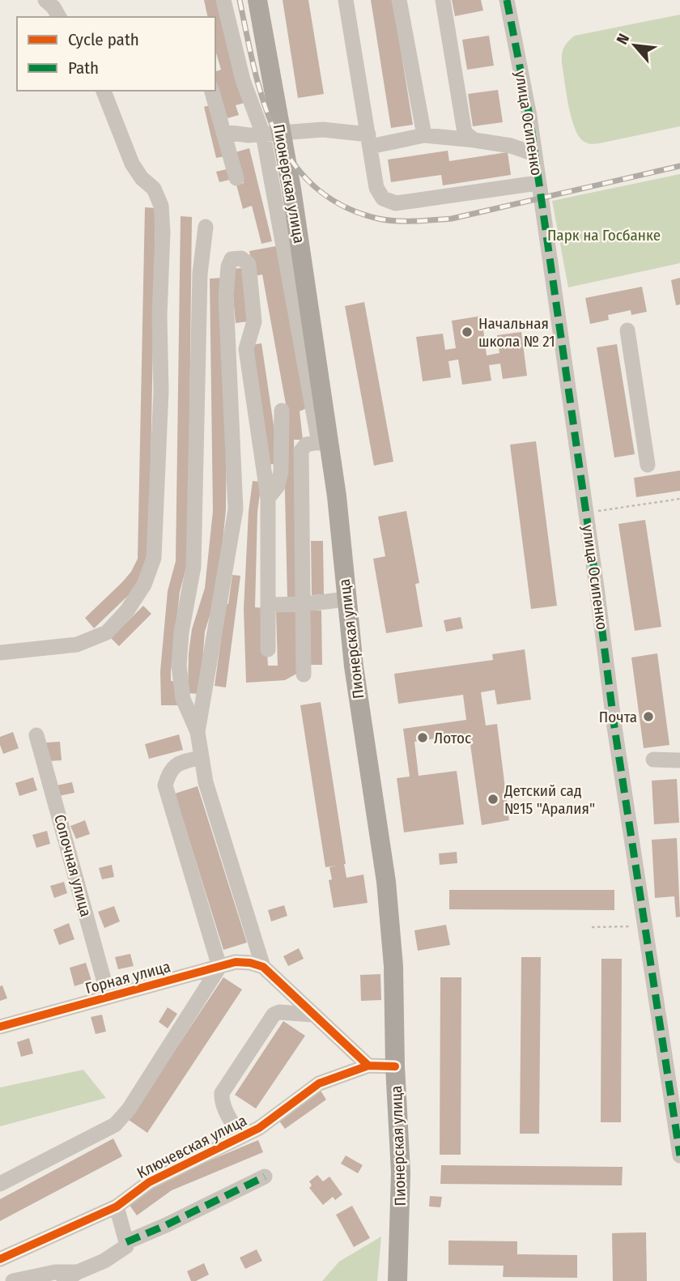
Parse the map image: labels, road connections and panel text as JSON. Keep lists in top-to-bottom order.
{
  "streets": {
    "main road": ["Пионерская улица"],
    "street": [
      "улица Осипенко",
      "Сопочная улица",
      "Горная улица",
      "Ключевская улица"
    ]
  },
  "crossings": [
    ["Пионерская улица", "Ключевская улица"],
    ["Сопочная улица", "Горная улица"]
  ],
  "parks": ["Парк на Госбанке"],
  "places": [
    "Начальная школа № 21",
    "Почта",
    "Лотос",
    "Детский сад №15 \"Аралия\""
  ],
  "legend": ["Cycle path", "Path"],
  "north": "top left"
}
